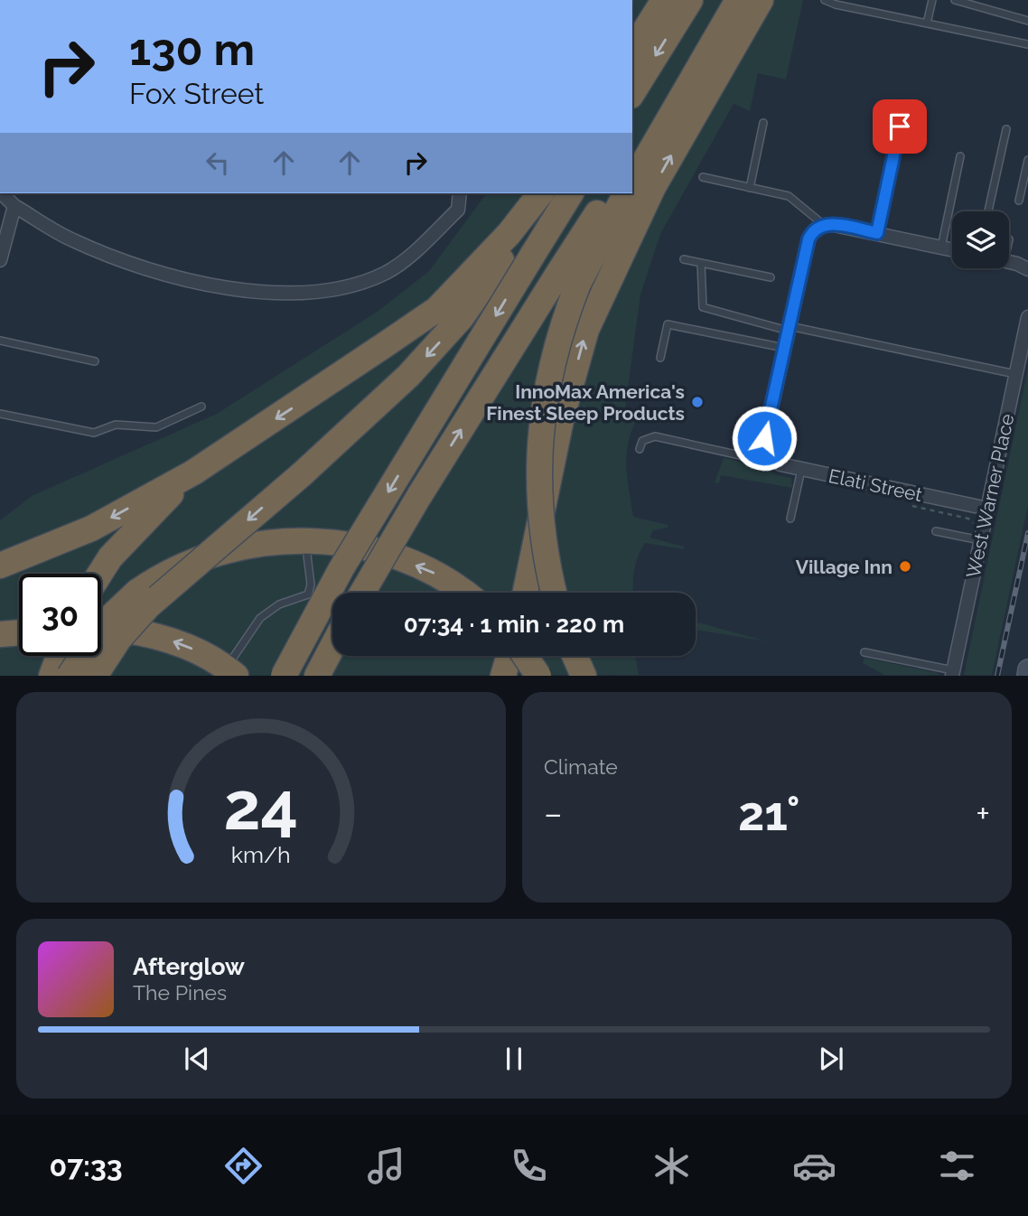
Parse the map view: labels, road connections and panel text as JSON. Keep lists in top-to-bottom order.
{
  "streets": {
    "street": ["Elati Street", "West Warner Place"]
  },
  "crossings": [
    ["Elati Street", "West Warner Place"]
  ],
  "places": ["InnoMax America's Finest Sleep Products", "Village Inn"],
  "page": {
    "turn": ["130 m", "Fox Street"],
    "limit": "30",
    "trip": "07:34 · 1 min · 220 m",
    "tile": "Climate",
    "heat": ["−", "21°", "+"],
    "song": ["Afterglow", "The Pines"],
    "tabs": "07:33",
    "gauge": ["24", "km/h"]
  }
}
